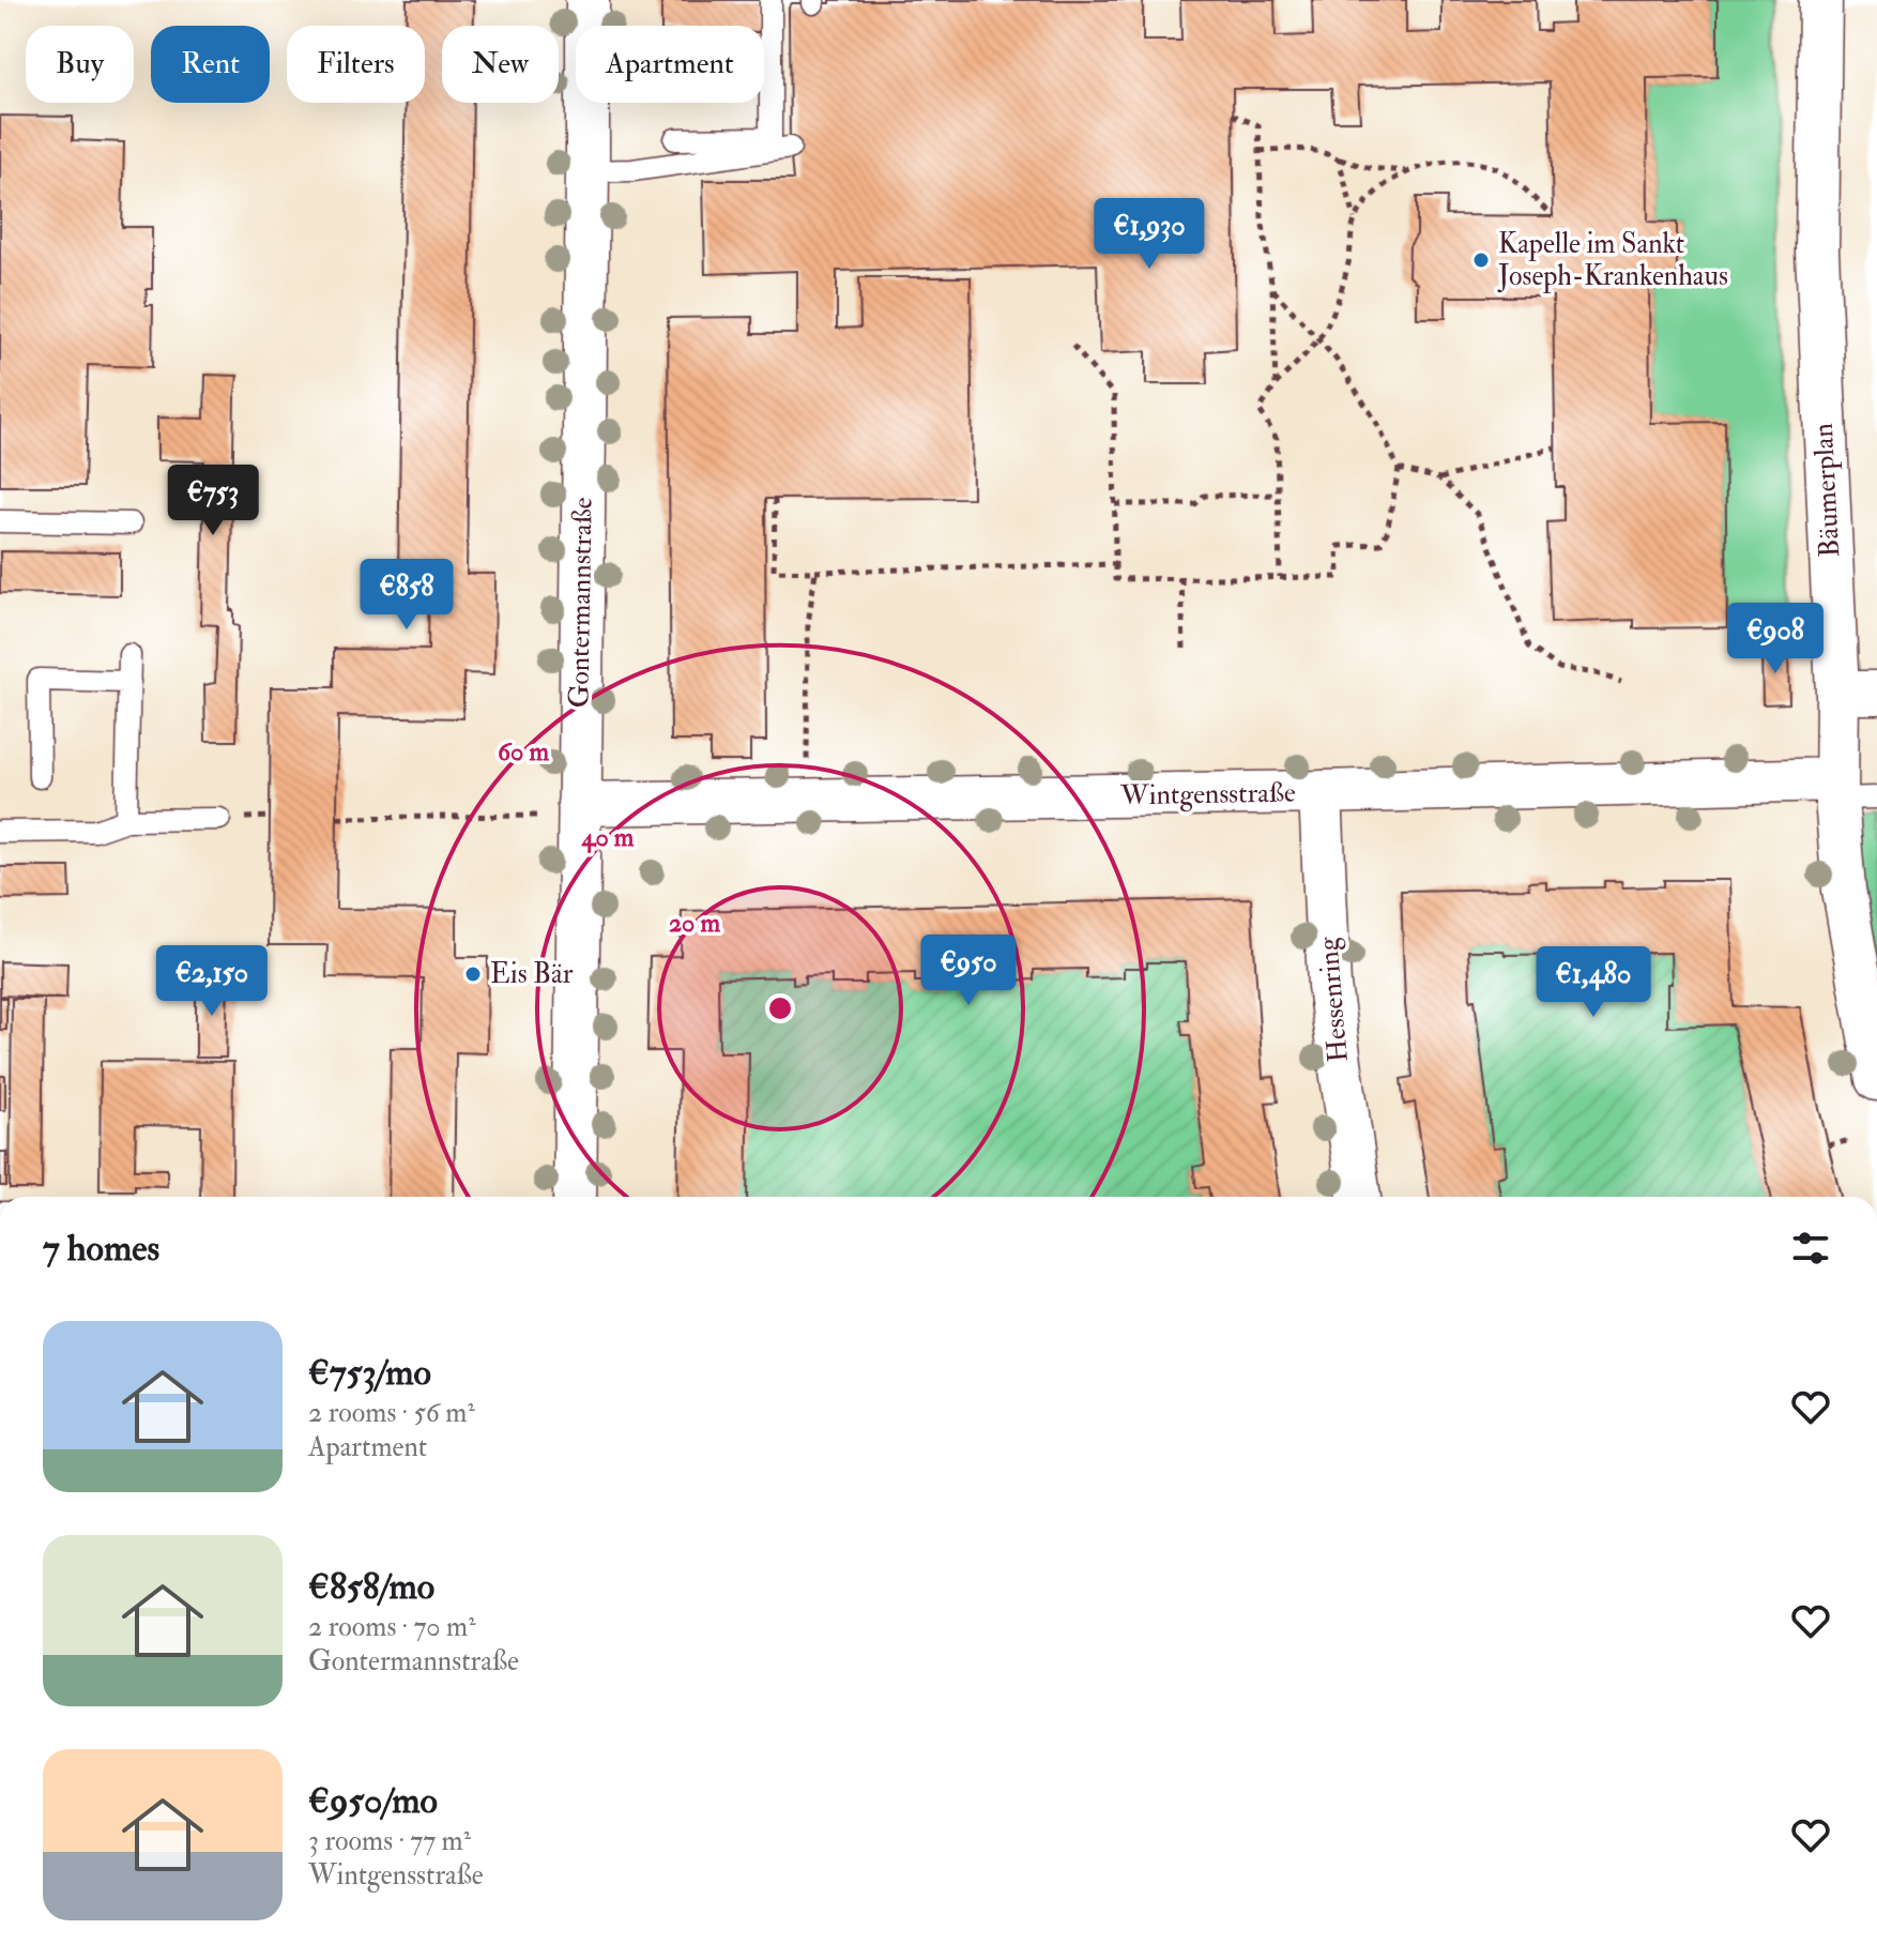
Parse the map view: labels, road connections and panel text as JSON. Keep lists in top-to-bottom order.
{
  "streets": {
    "street": [
      "Bäumerplan",
      "Gontermannstraße",
      "Wintgensstraße",
      "Hessenring"
    ]
  },
  "crossings": [
    ["Bäumerplan", "Wintgensstraße"],
    ["Gontermannstraße", "Wintgensstraße"],
    ["Wintgensstraße", "Hessenring"]
  ],
  "places": ["Kapelle im Sankt Joseph-Krankenhaus", "Eis Bär"],
  "page": {
    "chip": [
      "Buy",
      "Rent",
      "Filters",
      "New",
      "Apartment"
    ],
    "price": [
      "€1,930",
      "€753",
      "€858",
      "€908",
      "€950",
      "€2,150",
      "€1,480"
    ],
    "heading": "7 homes",
    "list": [
      {
        "name": "€753/mo",
        "note": "2 rooms · 56 m² · Apartment"
      },
      {
        "name": "€858/mo",
        "note": "2 rooms · 70 m² · Gontermannstraße"
      },
      {
        "name": "€950/mo",
        "note": "3 rooms · 77 m² · Wintgensstraße"
      }
    ]
  },
  "rings": ["60 m", "40 m", "20 m"]
}
